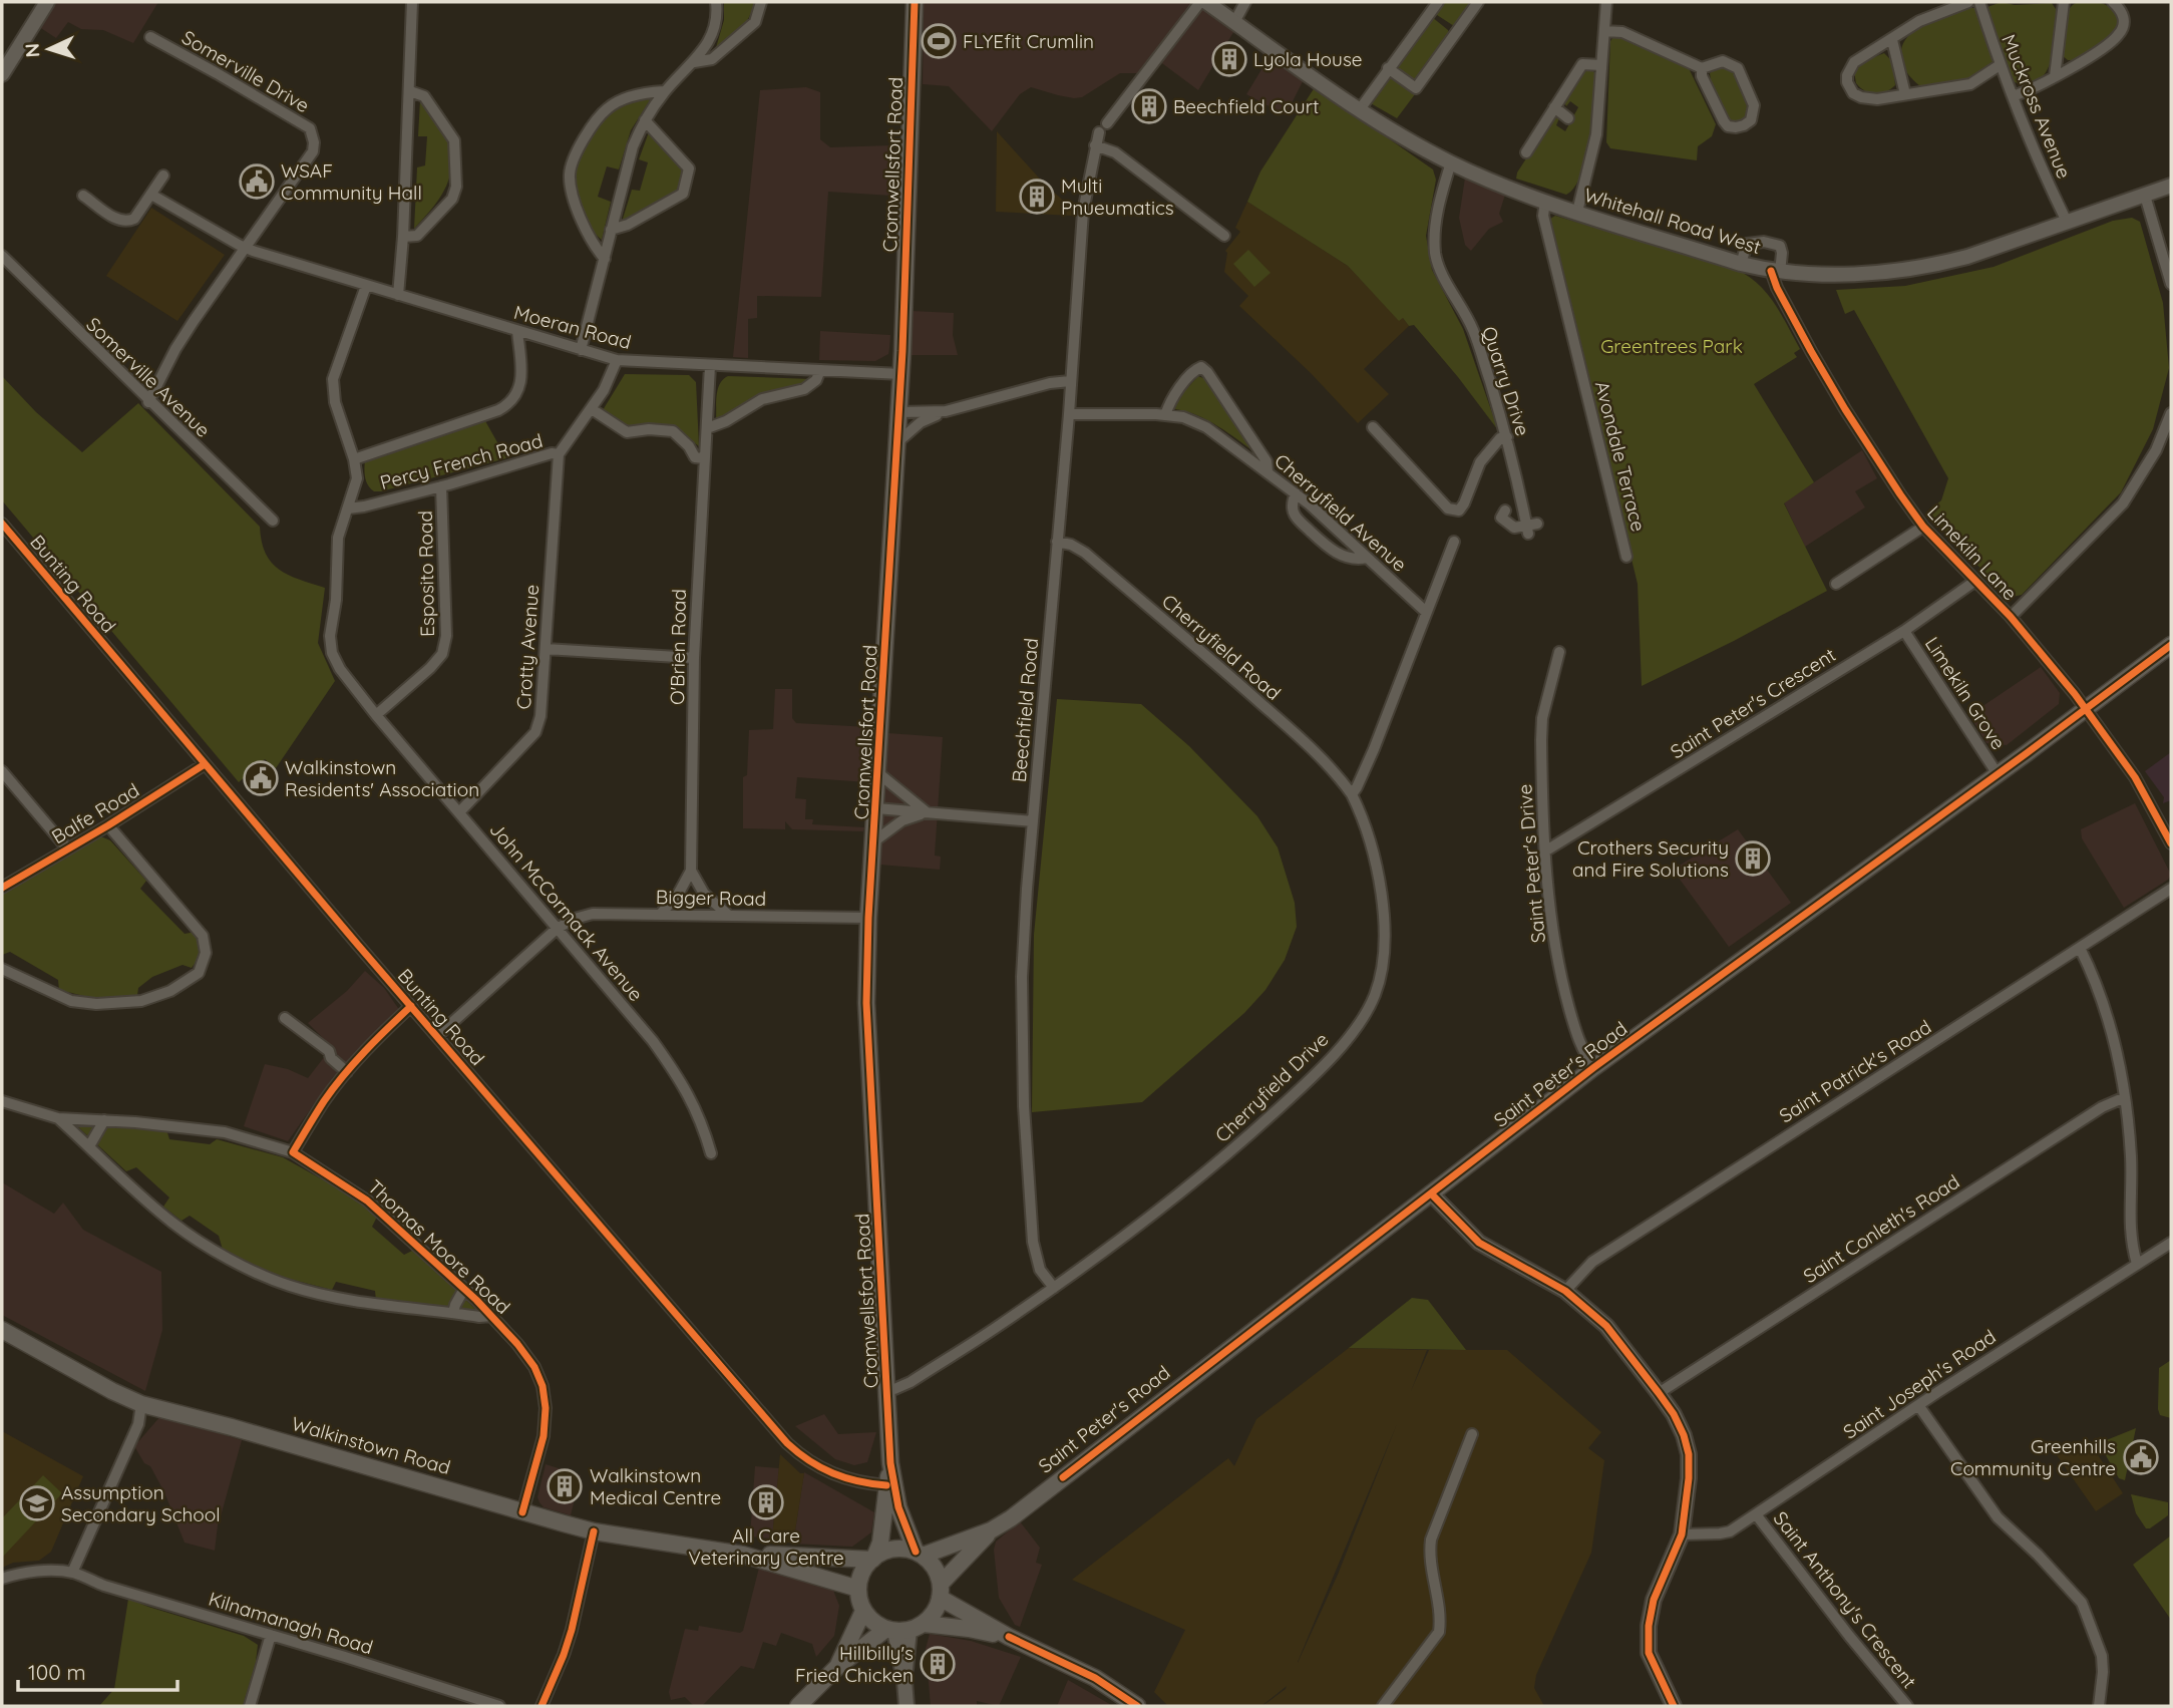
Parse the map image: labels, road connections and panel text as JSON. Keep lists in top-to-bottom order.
{
  "streets": {
    "main road": ["Cromwellsfort Road", "Saint Peter's Road", "Walkinstown Road"],
    "street": [
      "Somerville Drive",
      "Muckross Avenue",
      "Whitehall Road West",
      "Moeran Road",
      "Somerville Avenue",
      "Quarry Drive",
      "Avondale Terrace",
      "Percy French Road",
      "Cherryfield Avenue",
      "Limekiln Lane",
      "Esposito Road",
      "Bunting Road",
      "Crotty Avenue",
      "O'Brien Road",
      "Cherryfield Road",
      "Limekiln Grove",
      "Saint Peter's Crescent",
      "Beechfield Road",
      "Balfe Road",
      "Saint Peter's Drive",
      "Bigger Road",
      "John McCormack Avenue",
      "Saint Patrick's Road",
      "Cherryfield Drive",
      "Saint Conleth's Road",
      "Thomas Moore Road",
      "Saint Joseph's Road",
      "Saint Anthony's Crescent",
      "Kilnamanagh Road"
    ]
  },
  "crossings": [
    ["Somerville Drive", "Moeran Road"],
    ["Muckross Avenue", "Whitehall Road West"],
    ["Cromwellsfort Road", "Moeran Road"],
    ["Cromwellsfort Road", "Bunting Road"],
    ["Cromwellsfort Road", "Bigger Road"],
    ["Cromwellsfort Road", "Saint Peter's Road"],
    ["Cromwellsfort Road", "Cherryfield Drive"],
    ["Cromwellsfort Road", "Walkinstown Road"],
    ["Whitehall Road West", "Quarry Drive"],
    ["Whitehall Road West", "Avondale Terrace"],
    ["Whitehall Road West", "Limekiln Lane"],
    ["Whitehall Road West", "Beechfield Road"],
    ["Moeran Road", "Percy French Road"],
    ["Moeran Road", "O'Brien Road"],
    ["Percy French Road", "Esposito Road"],
    ["Percy French Road", "Crotty Avenue"],
    ["Percy French Road", "John McCormack Avenue"],
    ["Cherryfield Avenue", "Beechfield Road"],
    ["Limekiln Lane", "Saint Peter's Crescent"],
    ["Limekiln Lane", "Saint Peter's Road"],
    ["Esposito Road", "John McCormack Avenue"],
    ["Bunting Road", "Balfe Road"],
    ["Bunting Road", "Bigger Road"],
    ["Crotty Avenue", "John McCormack Avenue"],
    ["Cherryfield Road", "Beechfield Road"],
    ["Cherryfield Road", "Cherryfield Drive"],
    ["Limekiln Grove", "Saint Peter's Crescent"],
    ["Limekiln Grove", "Saint Peter's Road"],
    ["Saint Peter's Crescent", "Saint Peter's Drive"],
    ["Beechfield Road", "Cherryfield Drive"],
    ["Saint Peter's Drive", "Saint Peter's Road"],
    ["Bigger Road", "John McCormack Avenue"],
    ["Saint Peter's Road", "Walkinstown Road"],
    ["Thomas Moore Road", "Walkinstown Road"],
    ["Saint Joseph's Road", "Saint Anthony's Crescent"]
  ],
  "parks": ["Greentrees Park"],
  "places": {
    "sports": ["FLYEfit Crumlin"],
    "building": [
      "Lyola House",
      "Beechfield Court",
      "Multi Pnueumatics",
      "Crothers Security and Fire Solutions",
      "Walkinstown Medical Centre",
      "All Care Veterinary Centre",
      "Hillbilly's Fried Chicken"
    ],
    "public building": ["WSAF Community Hall", "Walkinstown Residents' Association", "Greenhills Community Centre"],
    "school or university": ["Assumption Secondary School"]
  },
  "scale_bar": "100 m",
  "north": "left"
}
